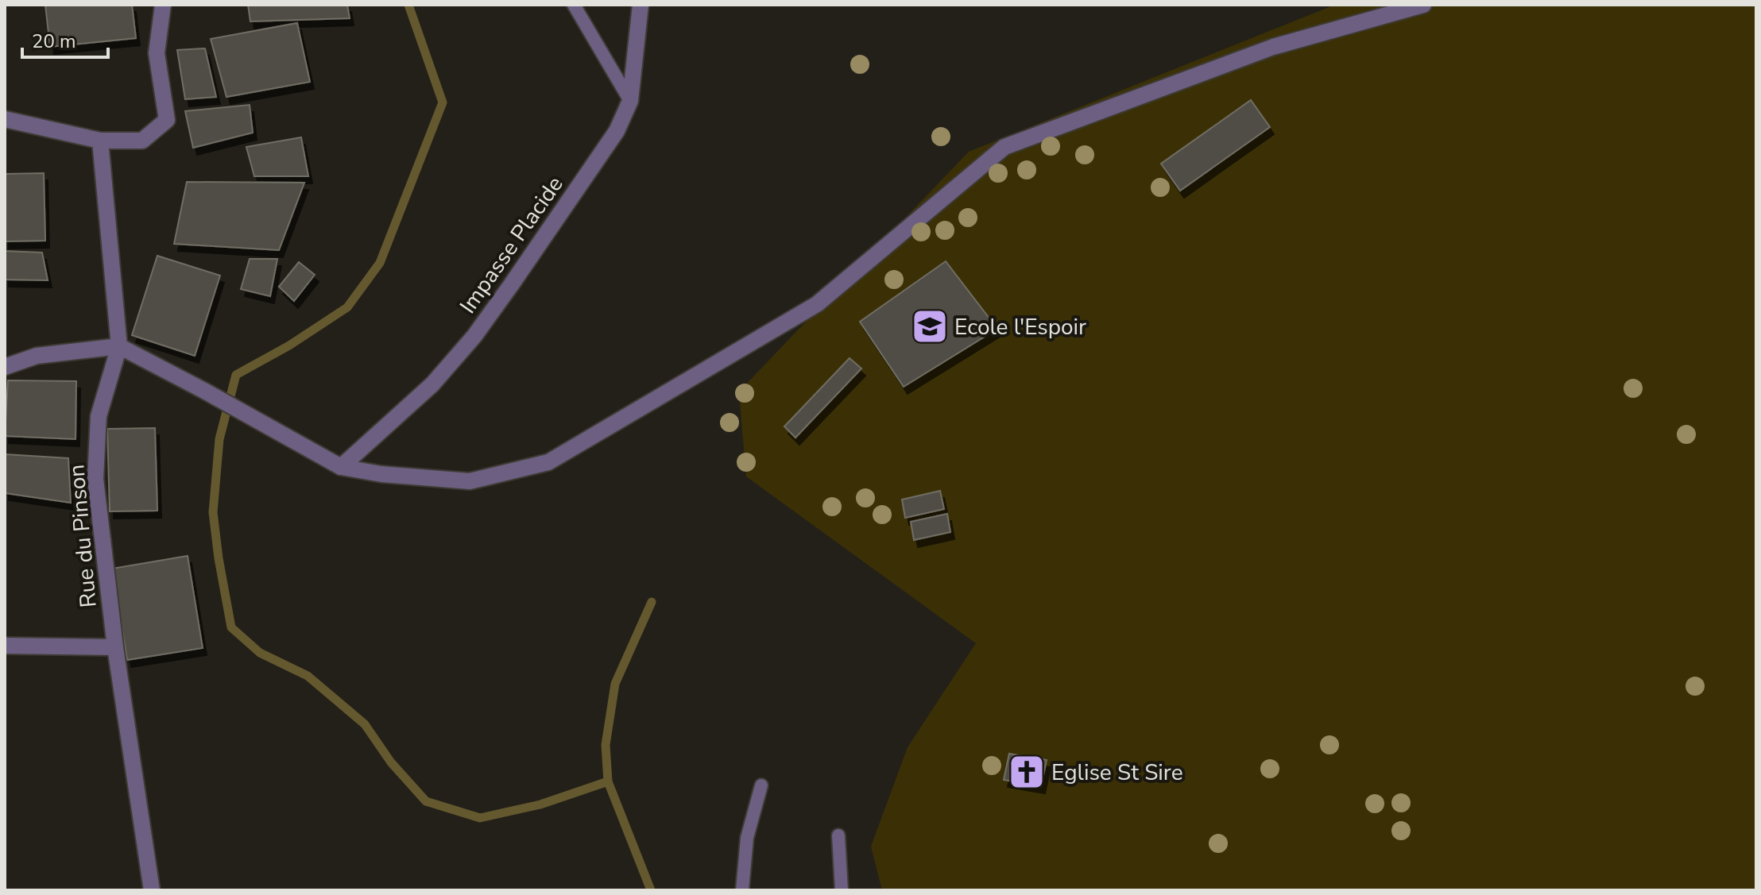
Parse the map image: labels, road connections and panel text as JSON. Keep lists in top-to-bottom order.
{
  "streets": {
    "street": ["Impasse Placide", "Rue du Pinson"]
  },
  "places": {
    "school or university": ["Ecole l'Espoir"],
    "church": ["Eglise St Sire"]
  },
  "scale_bar": "20 m"
}
